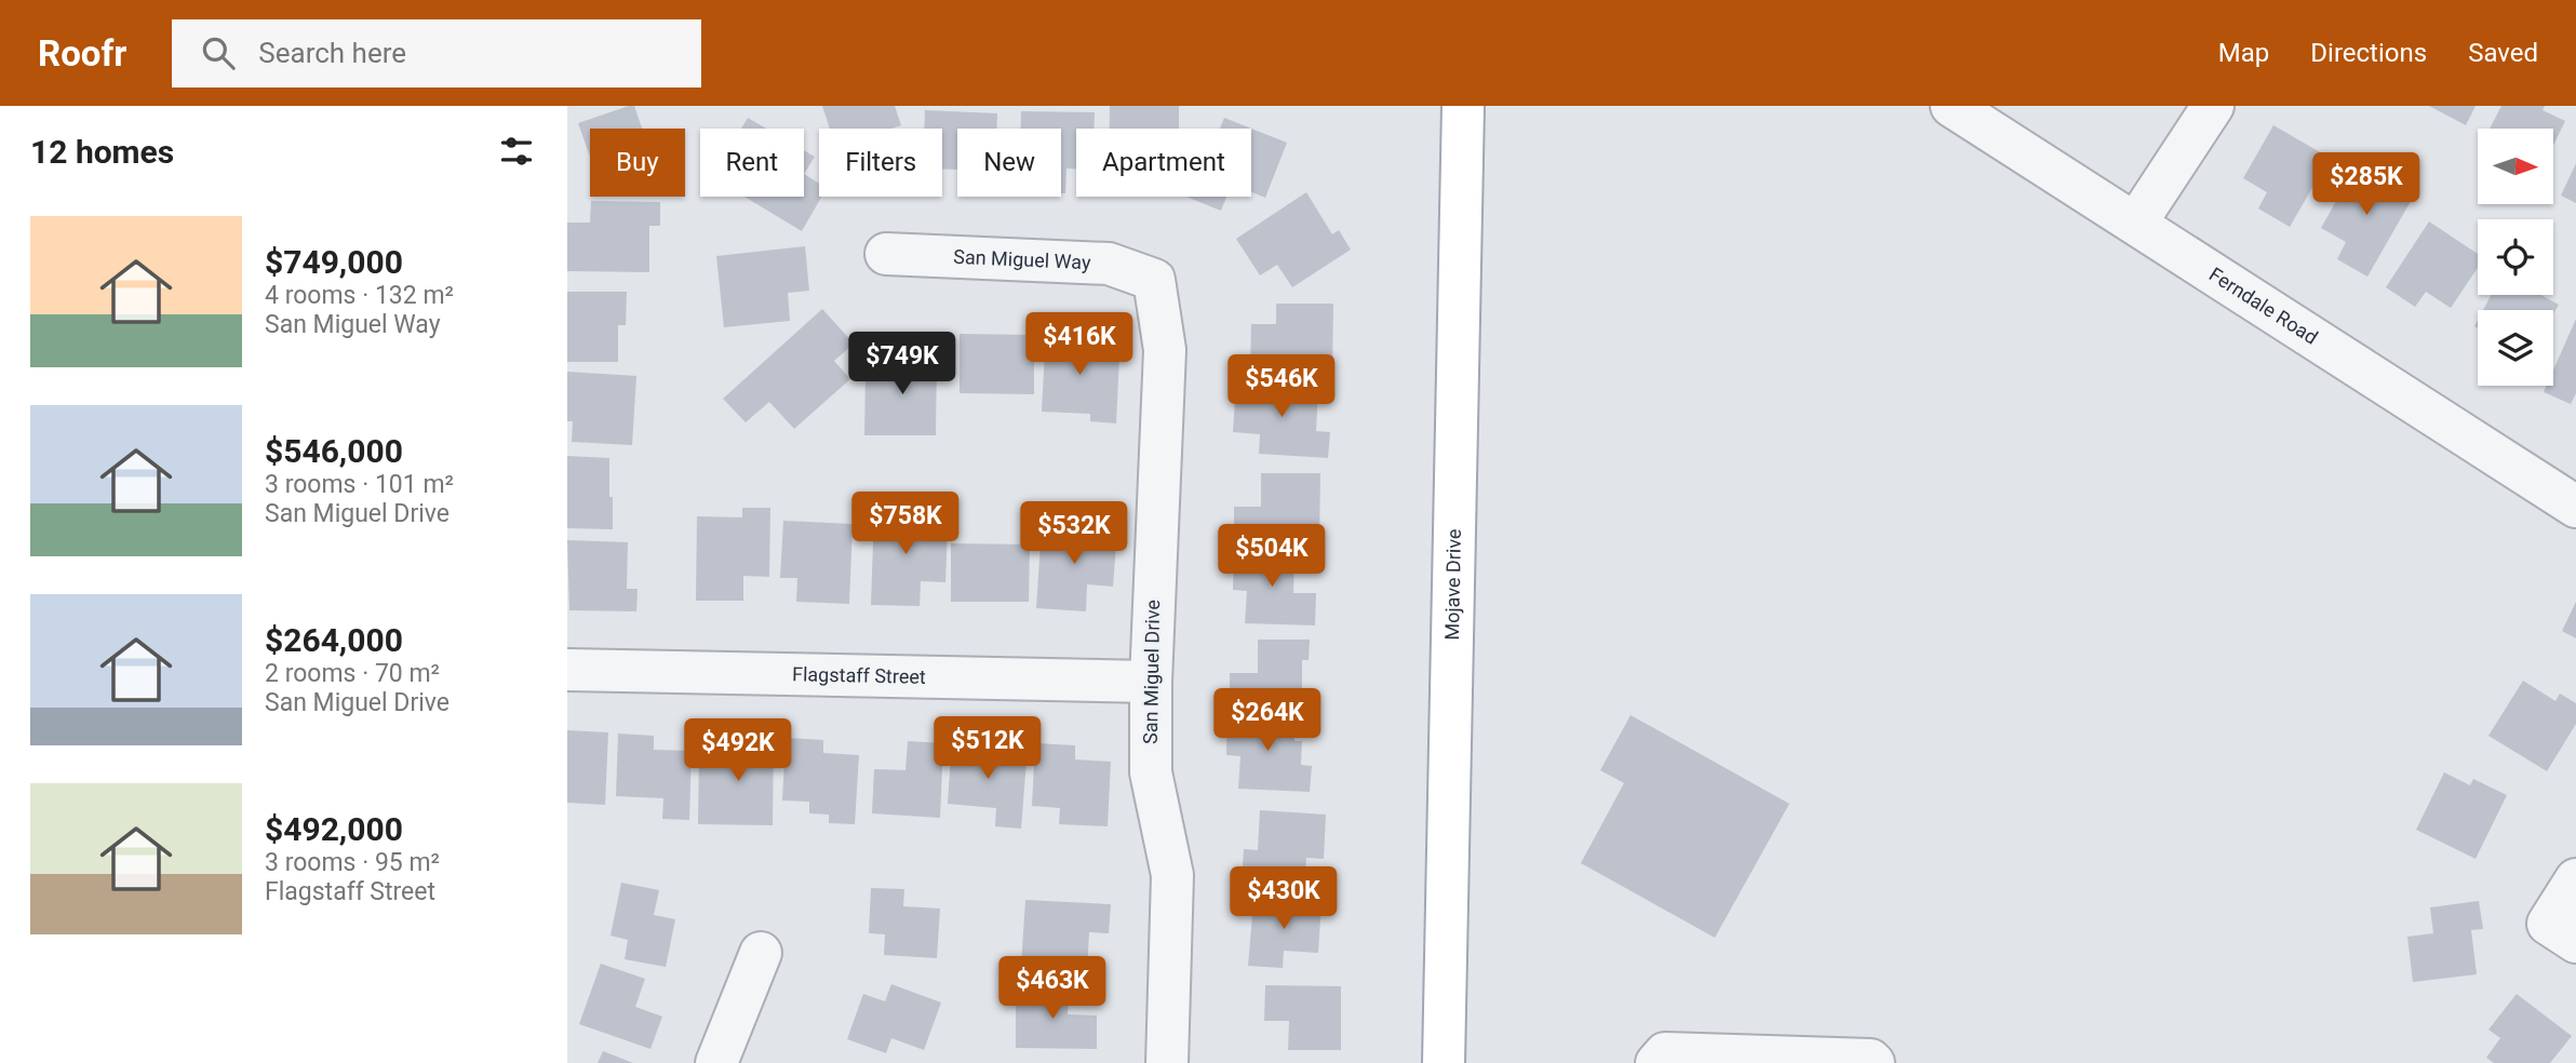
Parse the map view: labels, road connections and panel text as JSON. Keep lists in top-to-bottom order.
{
  "streets": {
    "main road": ["Mojave Drive"],
    "street": [
      "San Miguel Way",
      "Ferndale Road",
      "San Miguel Drive",
      "Flagstaff Street"
    ]
  },
  "crossings": [
    ["San Miguel Way", "San Miguel Drive"],
    ["San Miguel Drive", "Flagstaff Street"]
  ],
  "north": "right",
  "page": {
    "header": "Roofr",
    "search": "Search here",
    "nav": ["Map", "Directions", "Saved"],
    "heading": "12 homes",
    "chip": [
      "Buy",
      "Rent",
      "Filters",
      "New",
      "Apartment"
    ],
    "price": [
      "$285K",
      "$416K",
      "$749K",
      "$546K",
      "$758K",
      "$532K",
      "$504K",
      "$264K",
      "$512K",
      "$492K",
      "$430K",
      "$463K"
    ],
    "list": [
      {
        "name": "$749,000",
        "note": "4 rooms · 132 m² · San Miguel Way"
      },
      {
        "name": "$546,000",
        "note": "3 rooms · 101 m² · San Miguel Drive"
      },
      {
        "name": "$264,000",
        "note": "2 rooms · 70 m² · San Miguel Drive"
      },
      {
        "name": "$492,000",
        "note": "3 rooms · 95 m² · Flagstaff Street"
      }
    ]
  }
}
